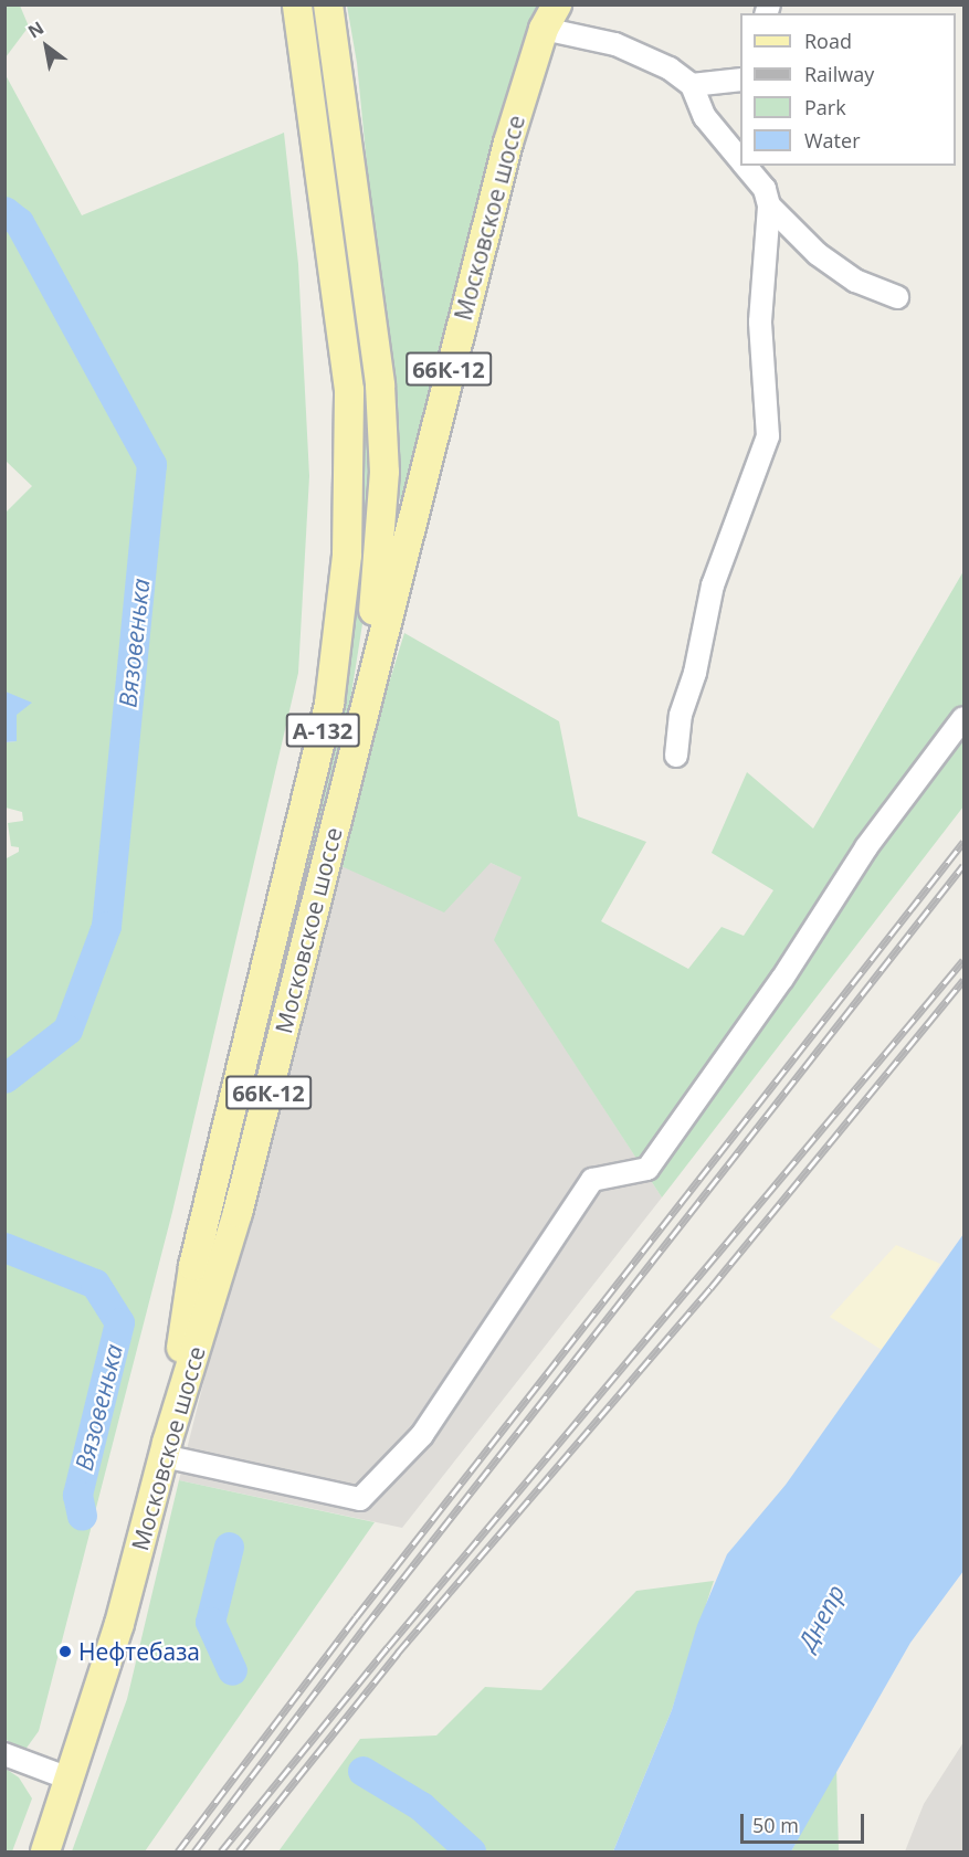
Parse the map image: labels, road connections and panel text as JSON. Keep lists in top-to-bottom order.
{
  "streets": {
    "main road": ["Московское шоссе", "66К-12", "А-132"]
  },
  "crossings": [
    ["Московское шоссе", "А-132"]
  ],
  "water": ["Вязовенька", "Днепр"],
  "places": ["Нефтебаза"],
  "legend": [
    "Road",
    "Railway",
    "Park",
    "Water"
  ],
  "scale_bar": "50 m",
  "north": "top left"
}
